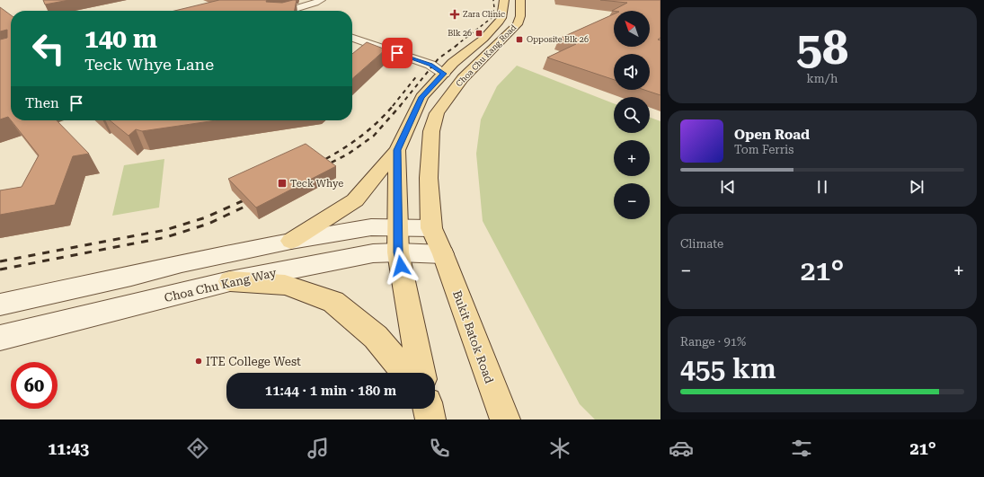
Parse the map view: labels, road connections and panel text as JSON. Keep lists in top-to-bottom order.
{
  "streets": {
    "main road": ["Choa Chu Kang Road", "Choa Chu Kang Way", "Bukit Batok Road"]
  },
  "crossings": [
    ["Choa Chu Kang Road", "Choa Chu Kang Way"],
    ["Choa Chu Kang Road", "Bukit Batok Road"],
    ["Choa Chu Kang Way", "Bukit Batok Road"]
  ],
  "places": {
    "health": ["Zara Clinic"],
    "transit": ["Blk 26", "Opposite Blk 26", "Teck Whye"],
    "other": ["ITE College West"]
  },
  "north": "top left",
  "page": {
    "tile": [
      ["58", "km/h"],
      "Climate",
      ["Range · 91%", "455 km"]
    ],
    "map_buttons": ["+", "−"],
    "turn": ["140 m", "Teck Whye Lane"],
    "then": "Then",
    "song": ["Open Road", "Tom Ferris"],
    "heat": ["−", "21°", "+"],
    "limit": "60",
    "trip": "11:44 · 1 min · 180 m",
    "tabs": ["11:43", "21°"]
  }
}
